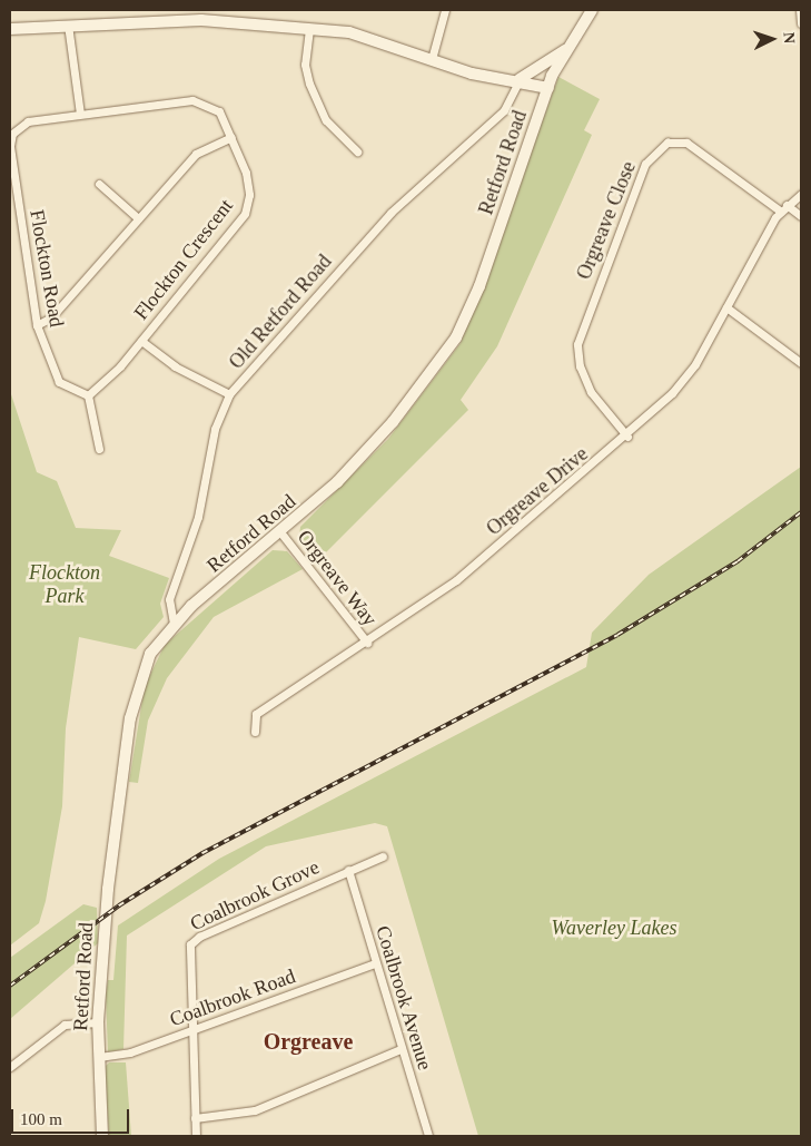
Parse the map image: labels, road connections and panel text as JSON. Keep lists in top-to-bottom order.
{
  "streets": {
    "main road": ["Retford Road"],
    "street": [
      "Orgreave Close",
      "Flockton Crescent",
      "Flockton Road",
      "Old Retford Road",
      "Orgreave Drive",
      "Orgreave Way",
      "Coalbrook Grove",
      "Coalbrook Road",
      "Coalbrook Avenue"
    ]
  },
  "crossings": [
    ["Retford Road", "Old Retford Road"],
    ["Retford Road", "Orgreave Way"],
    ["Retford Road", "Coalbrook Road"],
    ["Orgreave Close", "Orgreave Drive"],
    ["Flockton Crescent", "Flockton Road"],
    ["Orgreave Drive", "Orgreave Way"],
    ["Coalbrook Grove", "Coalbrook Road"],
    ["Coalbrook Grove", "Coalbrook Avenue"],
    ["Coalbrook Road", "Coalbrook Avenue"]
  ],
  "districts": ["Orgreave"],
  "parks": ["Flockton Park", "Waverley Lakes"],
  "scale_bar": "100 m",
  "north": "right"
}
